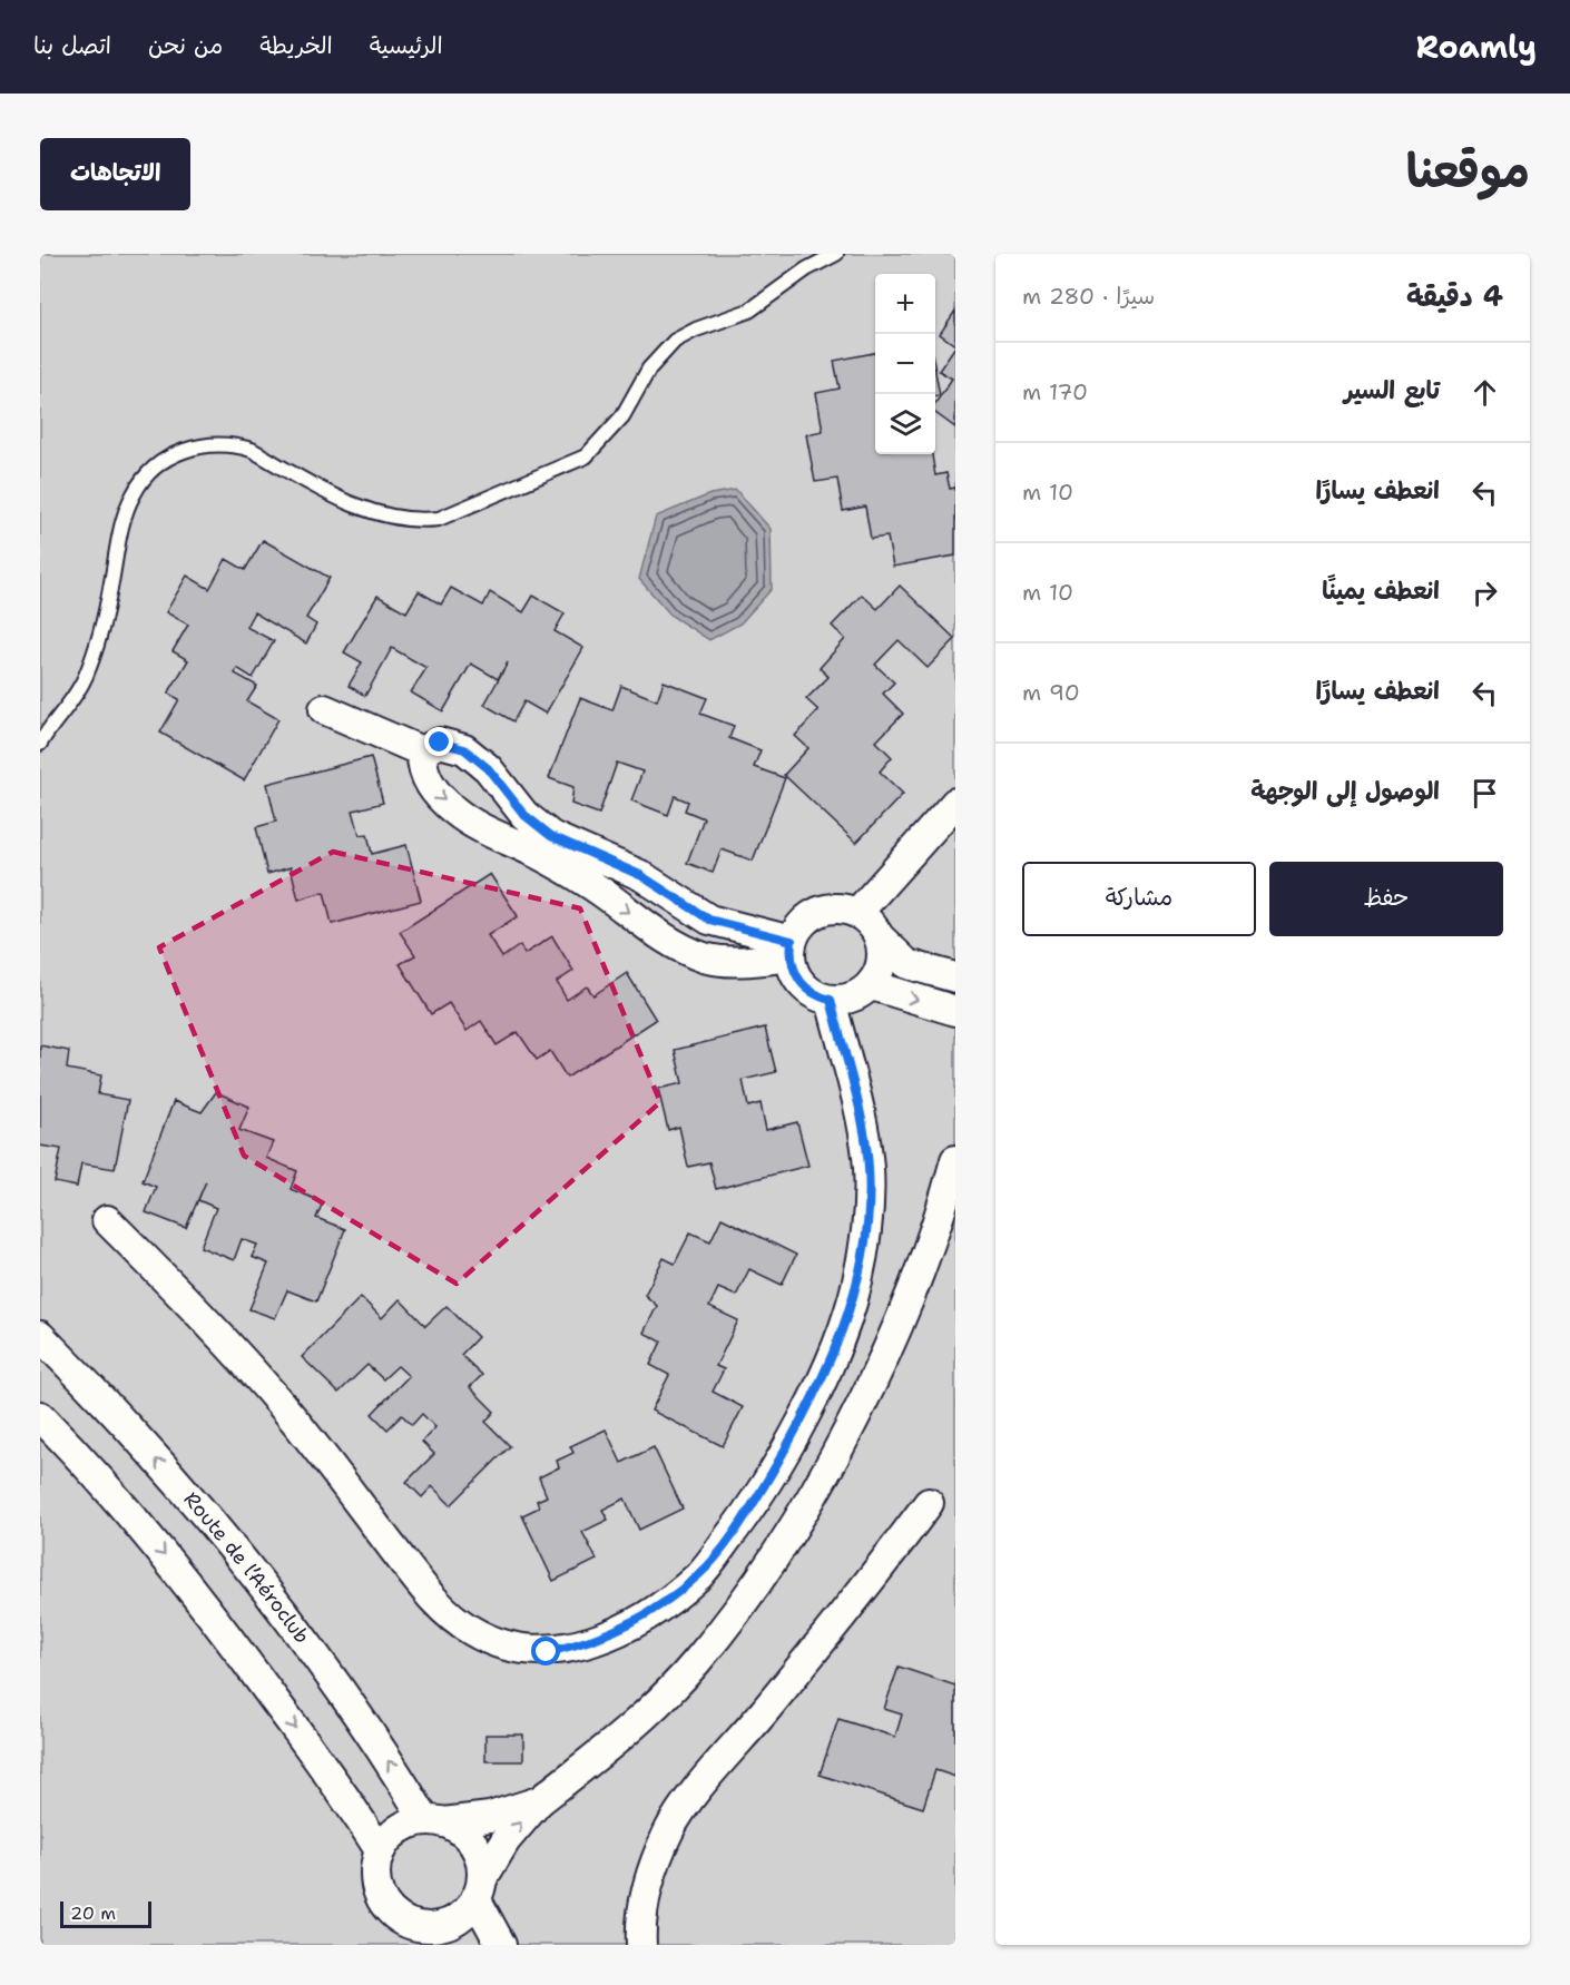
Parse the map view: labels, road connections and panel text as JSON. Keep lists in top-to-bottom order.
{
  "streets": {
    "street": ["Route de l’Aéroclub"]
  },
  "scale_bar": "20 m",
  "page": {
    "header": "Roamly",
    "nav": [
      "الرئيسية",
      "الخريطة",
      "من نحن",
      "اتصل بنا"
    ],
    "title": "موقعنا",
    "buttons": [
      "الاتجاهات",
      ["حفظ", "مشاركة"]
    ],
    "heading": ["4 دقيقة", "سيرًا · 280 m"],
    "map_buttons": ["+", "−"],
    "list": [
      ["تابع السير", "170 m"],
      ["انعطف يسارًا", "10 m"],
      ["انعطف يمينًا", "10 m"],
      ["انعطف يسارًا", "90 m"],
      "الوصول إلى الوجهة"
    ],
    "scale": "20 m"
  }
}
